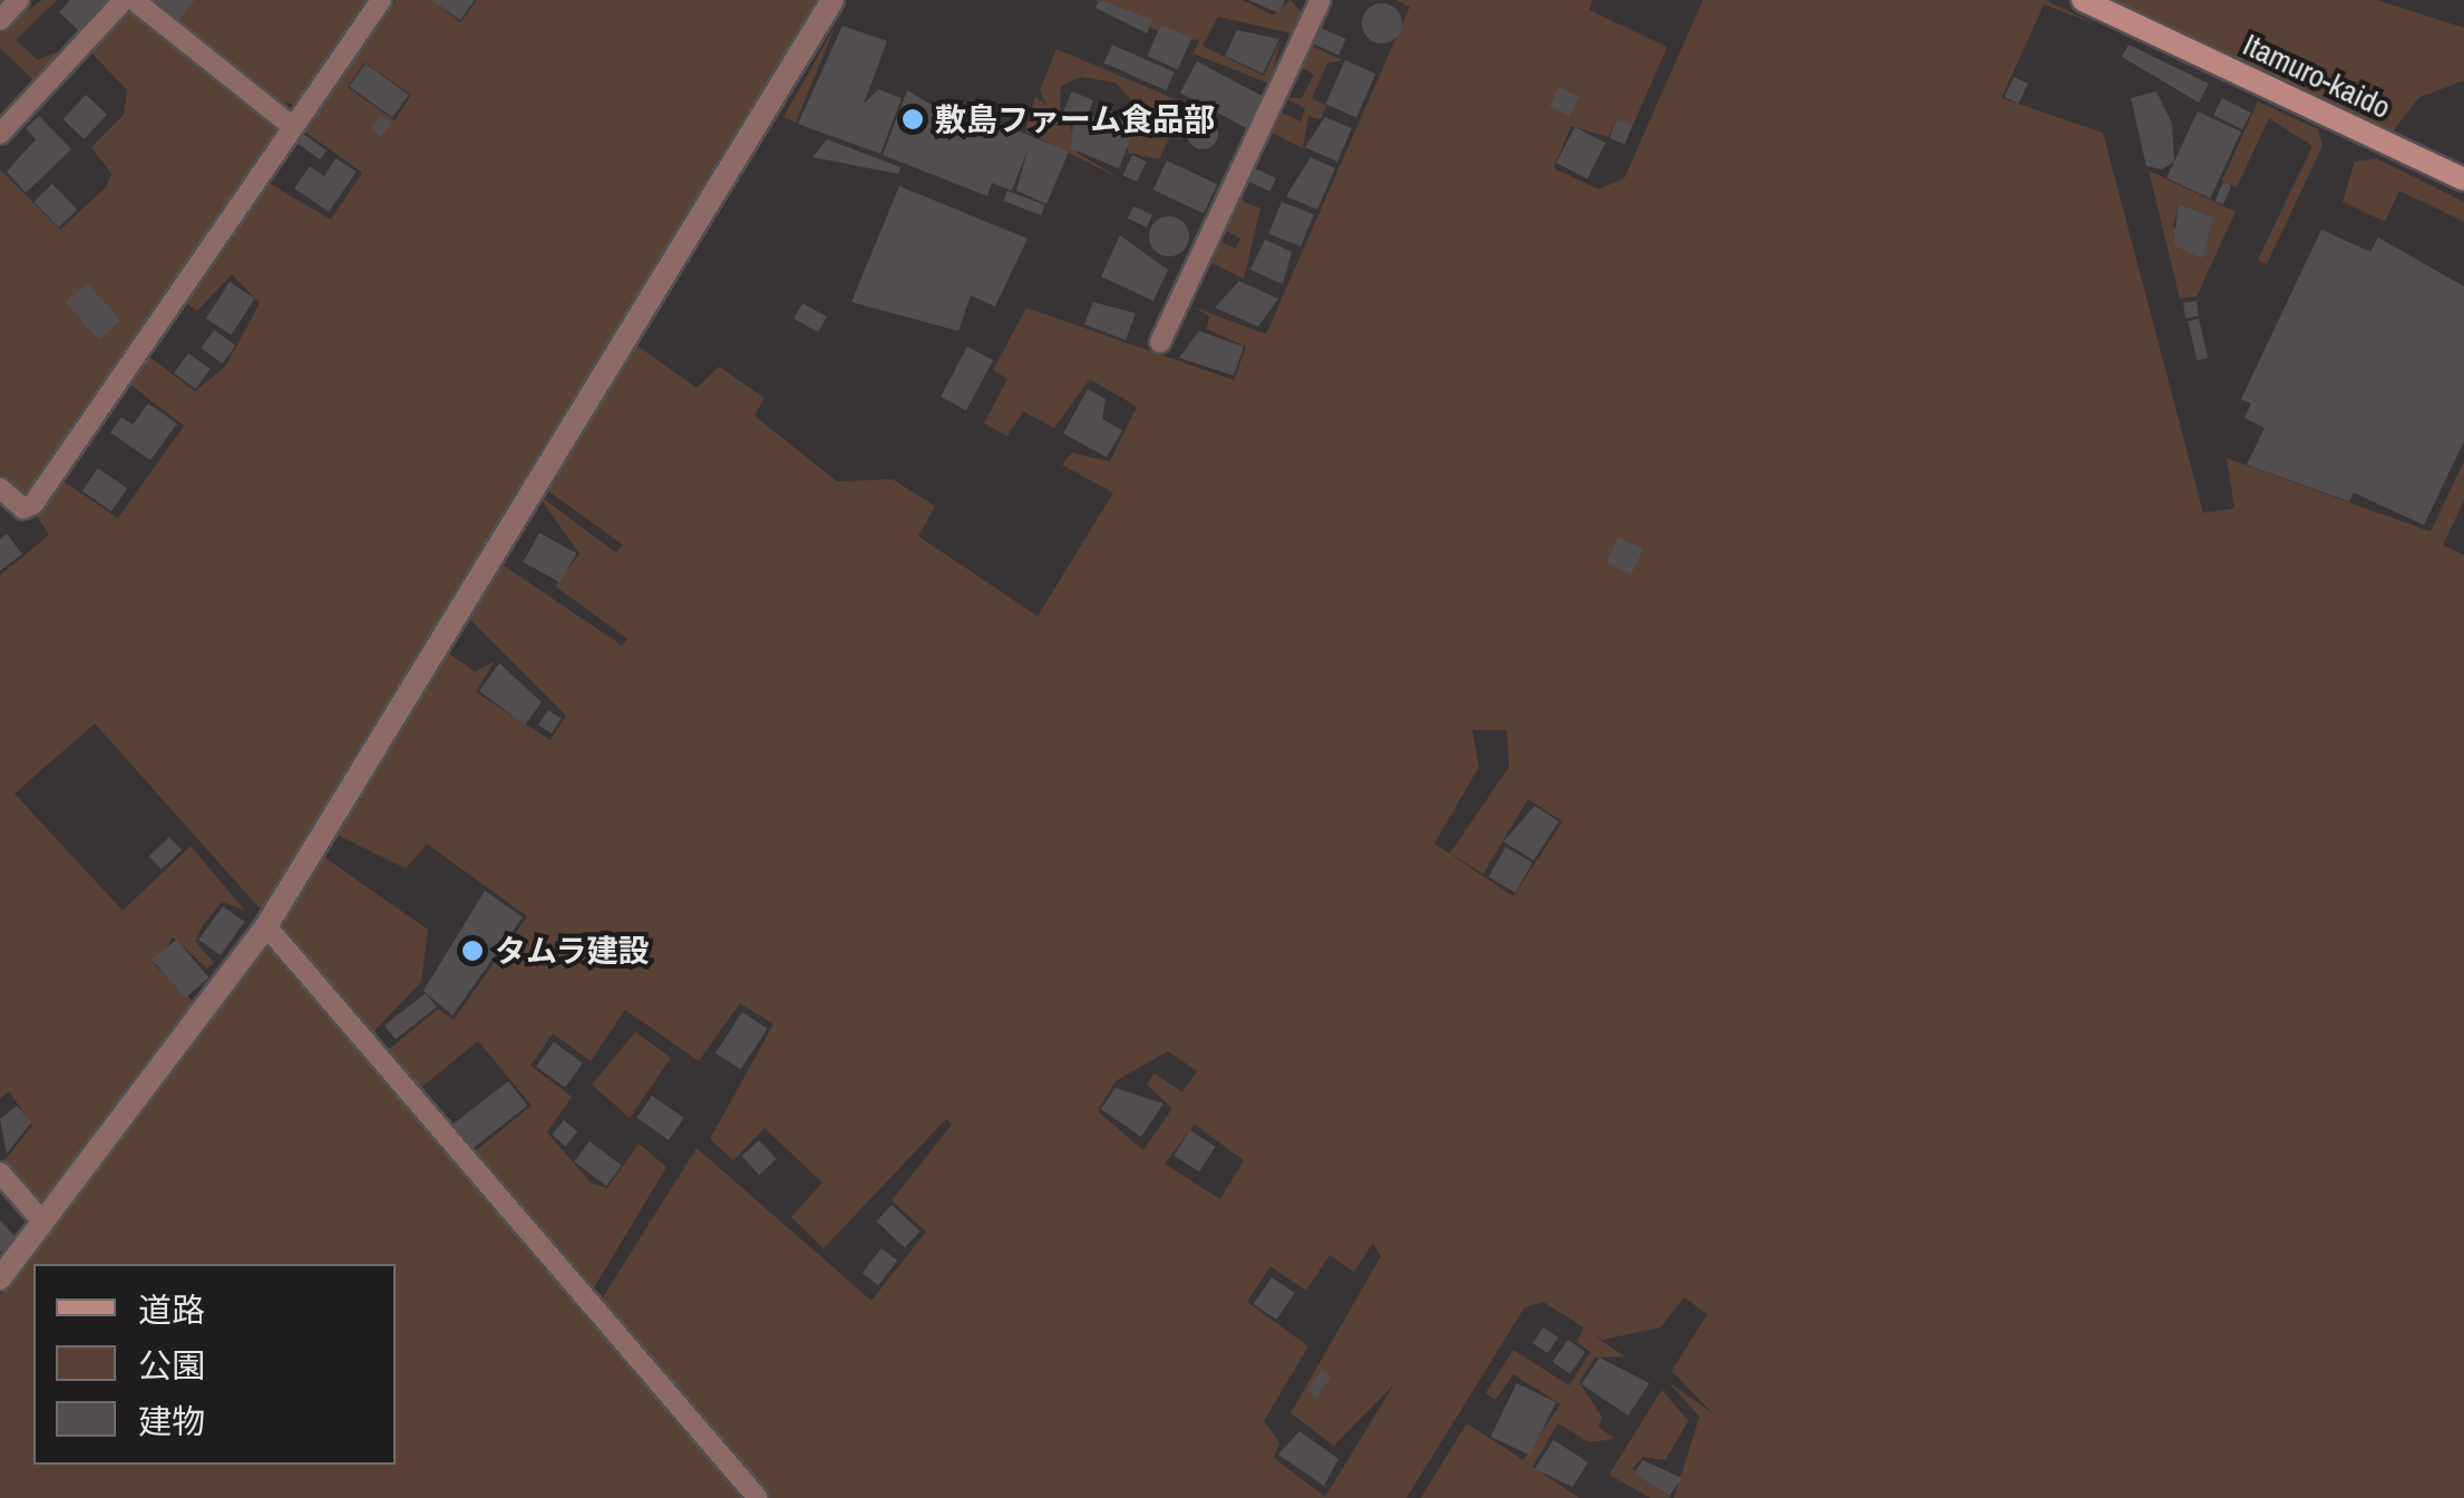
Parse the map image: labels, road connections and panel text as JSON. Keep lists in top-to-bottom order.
{
  "streets": {
    "main road": ["Itamuro-kaido"]
  },
  "places": ["敷島ファーム食品部", "タムラ建設"],
  "legend": ["道路", "公園", "建物"]
}
